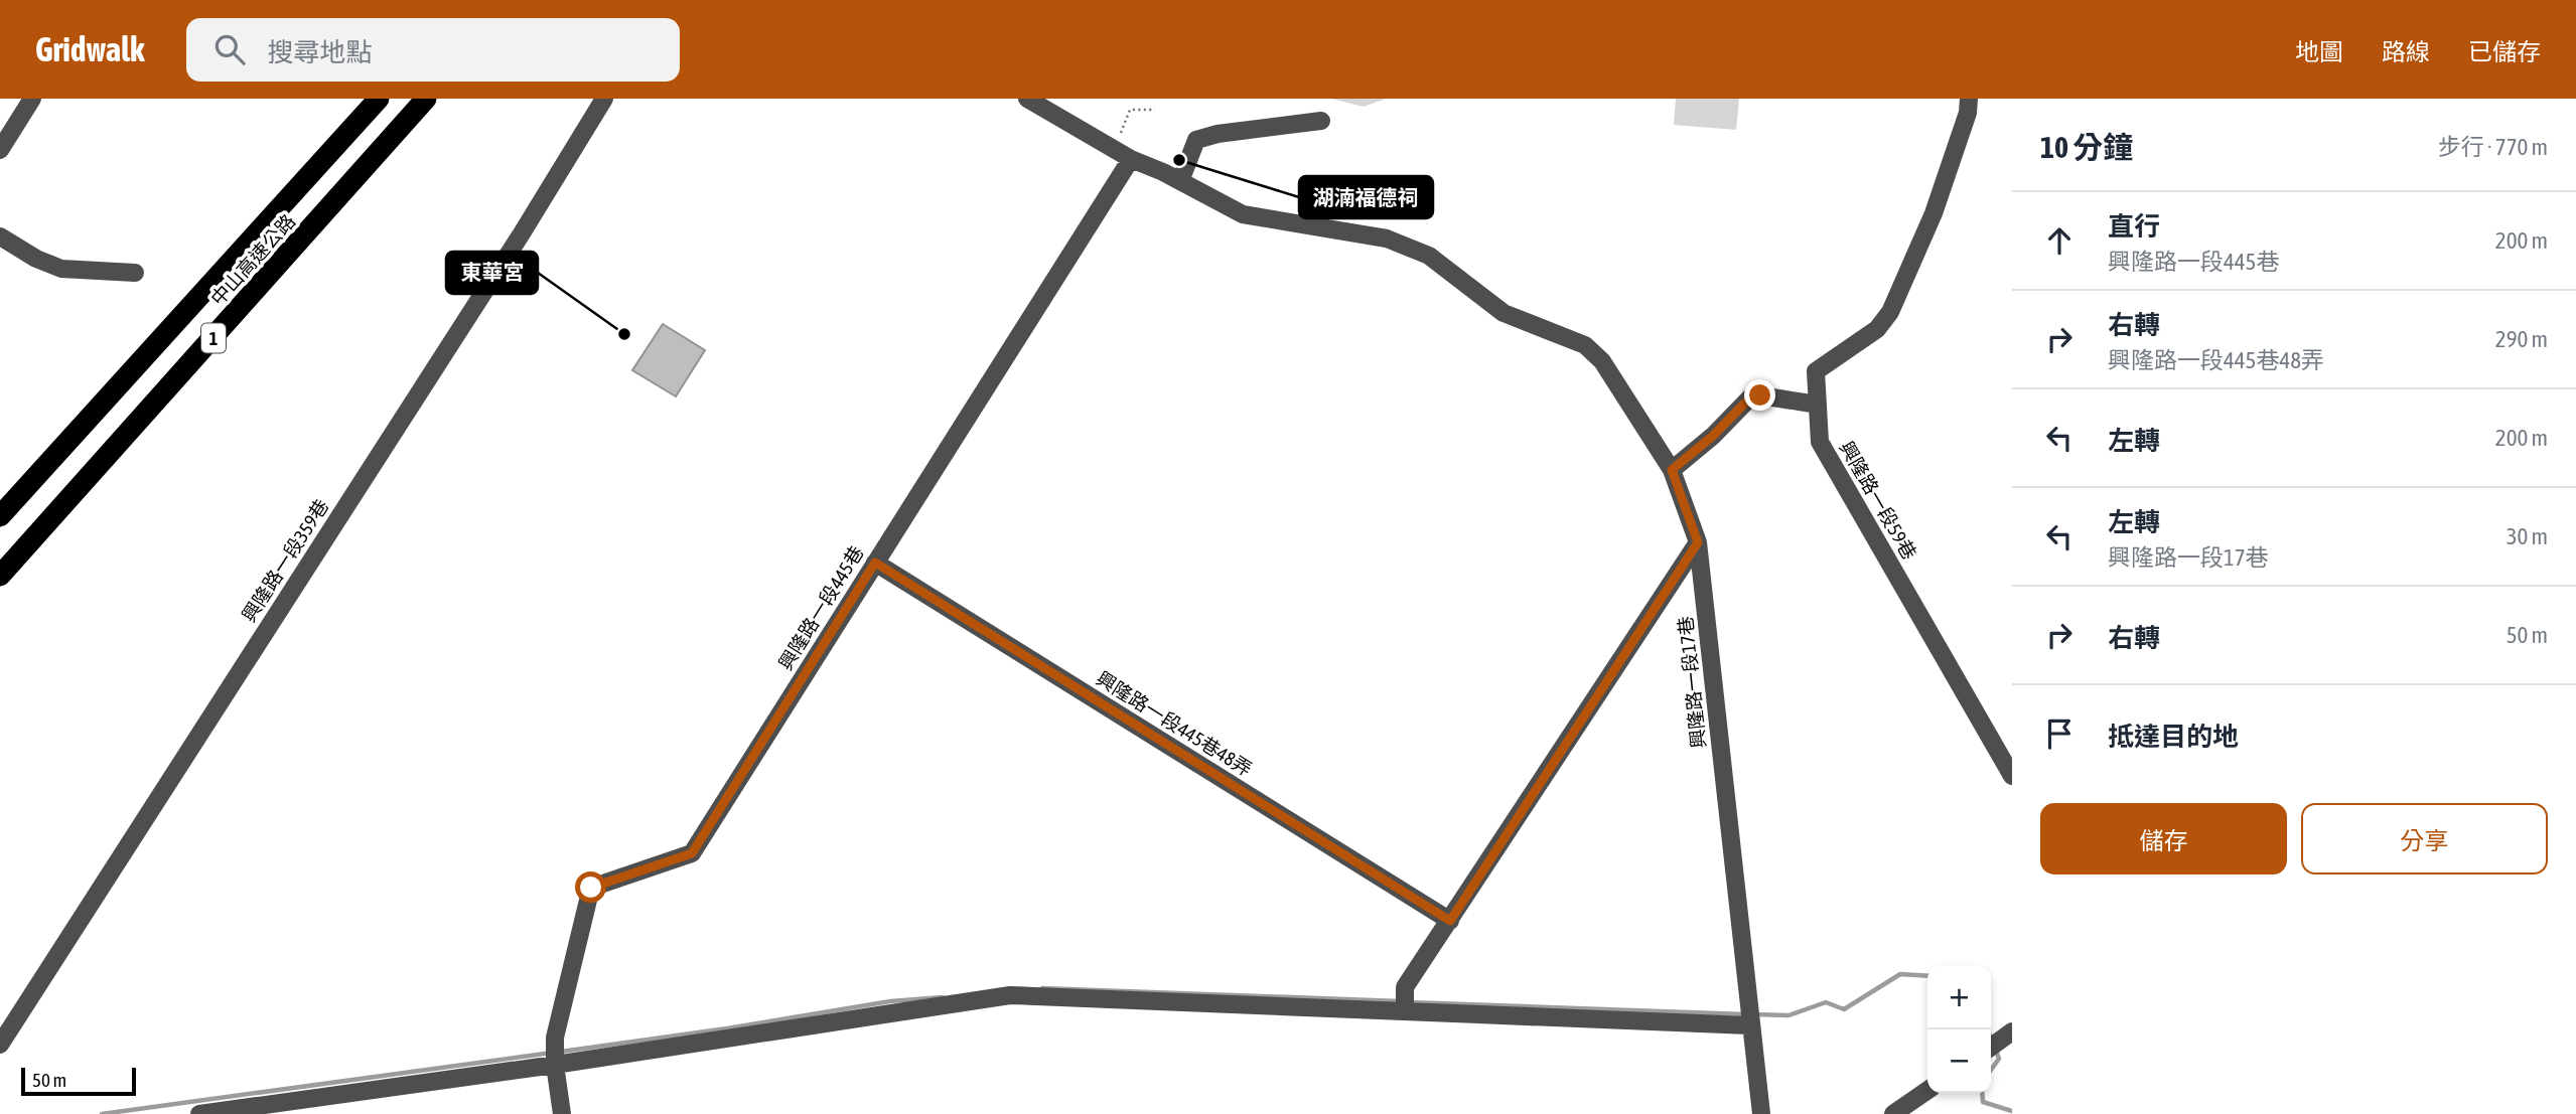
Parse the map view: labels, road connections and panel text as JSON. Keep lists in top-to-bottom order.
{
  "streets": {
    "highway": ["中山高速公路", "1"],
    "street": [
      "興隆路一段59巷",
      "興隆路一段359巷",
      "興隆路一段445巷",
      "興隆路一段17巷",
      "興隆路一段445巷48弄"
    ]
  },
  "crossings": [
    ["興隆路一段445巷", "興隆路一段17巷"],
    ["興隆路一段445巷", "興隆路一段445巷48弄"]
  ],
  "places": ["湖湳福德祠", "東華宮"],
  "scale_bar": "50 m",
  "page": {
    "header": "Gridwalk",
    "search": "搜尋地點",
    "nav": ["地圖", "路線", "已儲存"],
    "heading": ["10 分鐘", "步行 · 770 m"],
    "list": [
      ["直行", "興隆路一段445巷", "200 m"],
      ["右轉", "興隆路一段445巷48弄", "290 m"],
      ["左轉", "200 m"],
      ["左轉", "興隆路一段17巷", "30 m"],
      ["右轉", "50 m"],
      "抵達目的地"
    ],
    "buttons": ["儲存", "分享"],
    "map_buttons": ["+", "−"],
    "scale": "50 m"
  }
}
